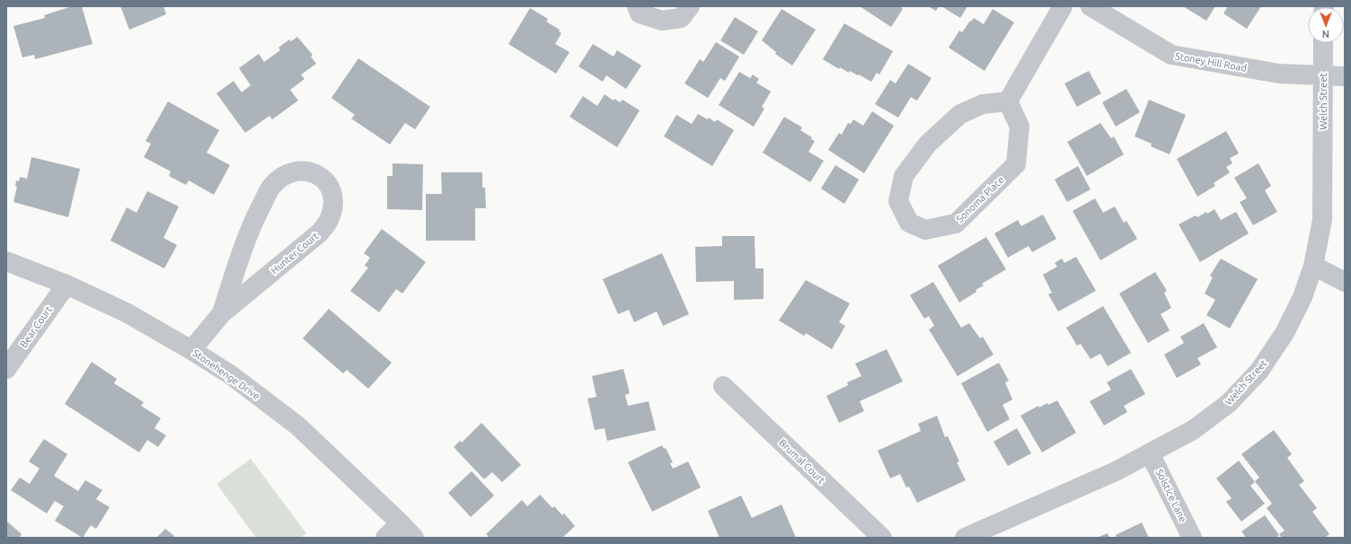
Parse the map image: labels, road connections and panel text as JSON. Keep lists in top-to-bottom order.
{
  "streets": {
    "street": [
      "Stoney Hill Road",
      "Welch Street",
      "Sonoma Place",
      "Hunter Court",
      "Bear Court",
      "Stonehenge Drive",
      "Brumal Court",
      "Solstice Lane"
    ]
  },
  "crossings": [
    ["Stoney Hill Road", "Welch Street"],
    ["Welch Street", "Solstice Lane"],
    ["Hunter Court", "Stonehenge Drive"],
    ["Bear Court", "Stonehenge Drive"]
  ],
  "north": "bottom"
}
